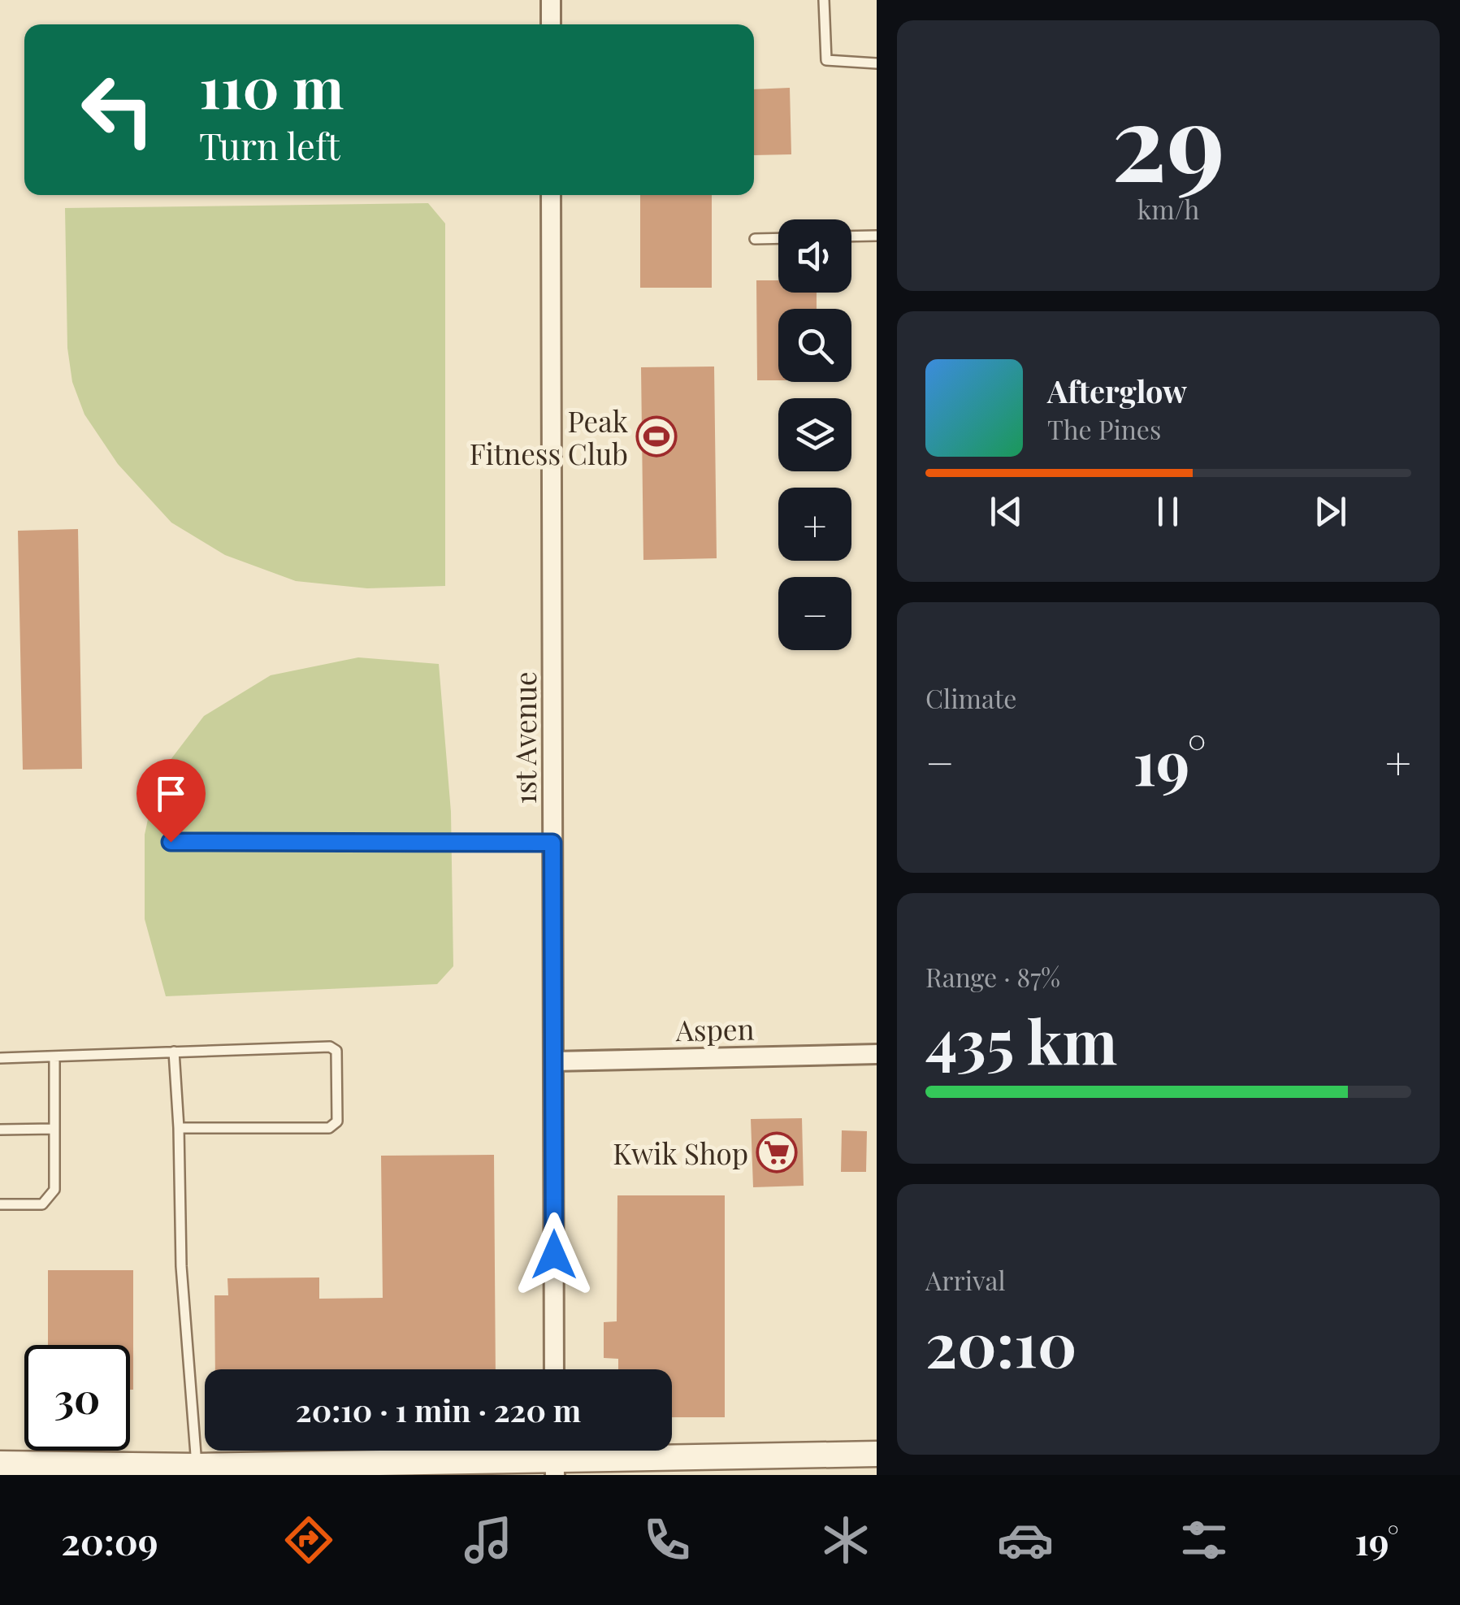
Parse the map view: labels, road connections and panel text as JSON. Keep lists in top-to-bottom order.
{
  "streets": {
    "street": ["1st Avenue", "Aspen"]
  },
  "crossings": [
    ["1st Avenue", "Aspen"]
  ],
  "places": {
    "sports": ["Peak Fitness Club"],
    "supermarket": ["Kwik Shop"]
  },
  "page": {
    "tile": [
      ["29", "km/h"],
      "Climate",
      ["Range · 87%", "435 km"],
      ["Arrival", "20:10"]
    ],
    "turn": ["110 m", "Turn left"],
    "map_buttons": ["+", "−"],
    "song": ["Afterglow", "The Pines"],
    "heat": ["−", "19°", "+"],
    "limit": "30",
    "trip": "20:10 · 1 min · 220 m",
    "tabs": ["20:09", "19°"]
  }
}
